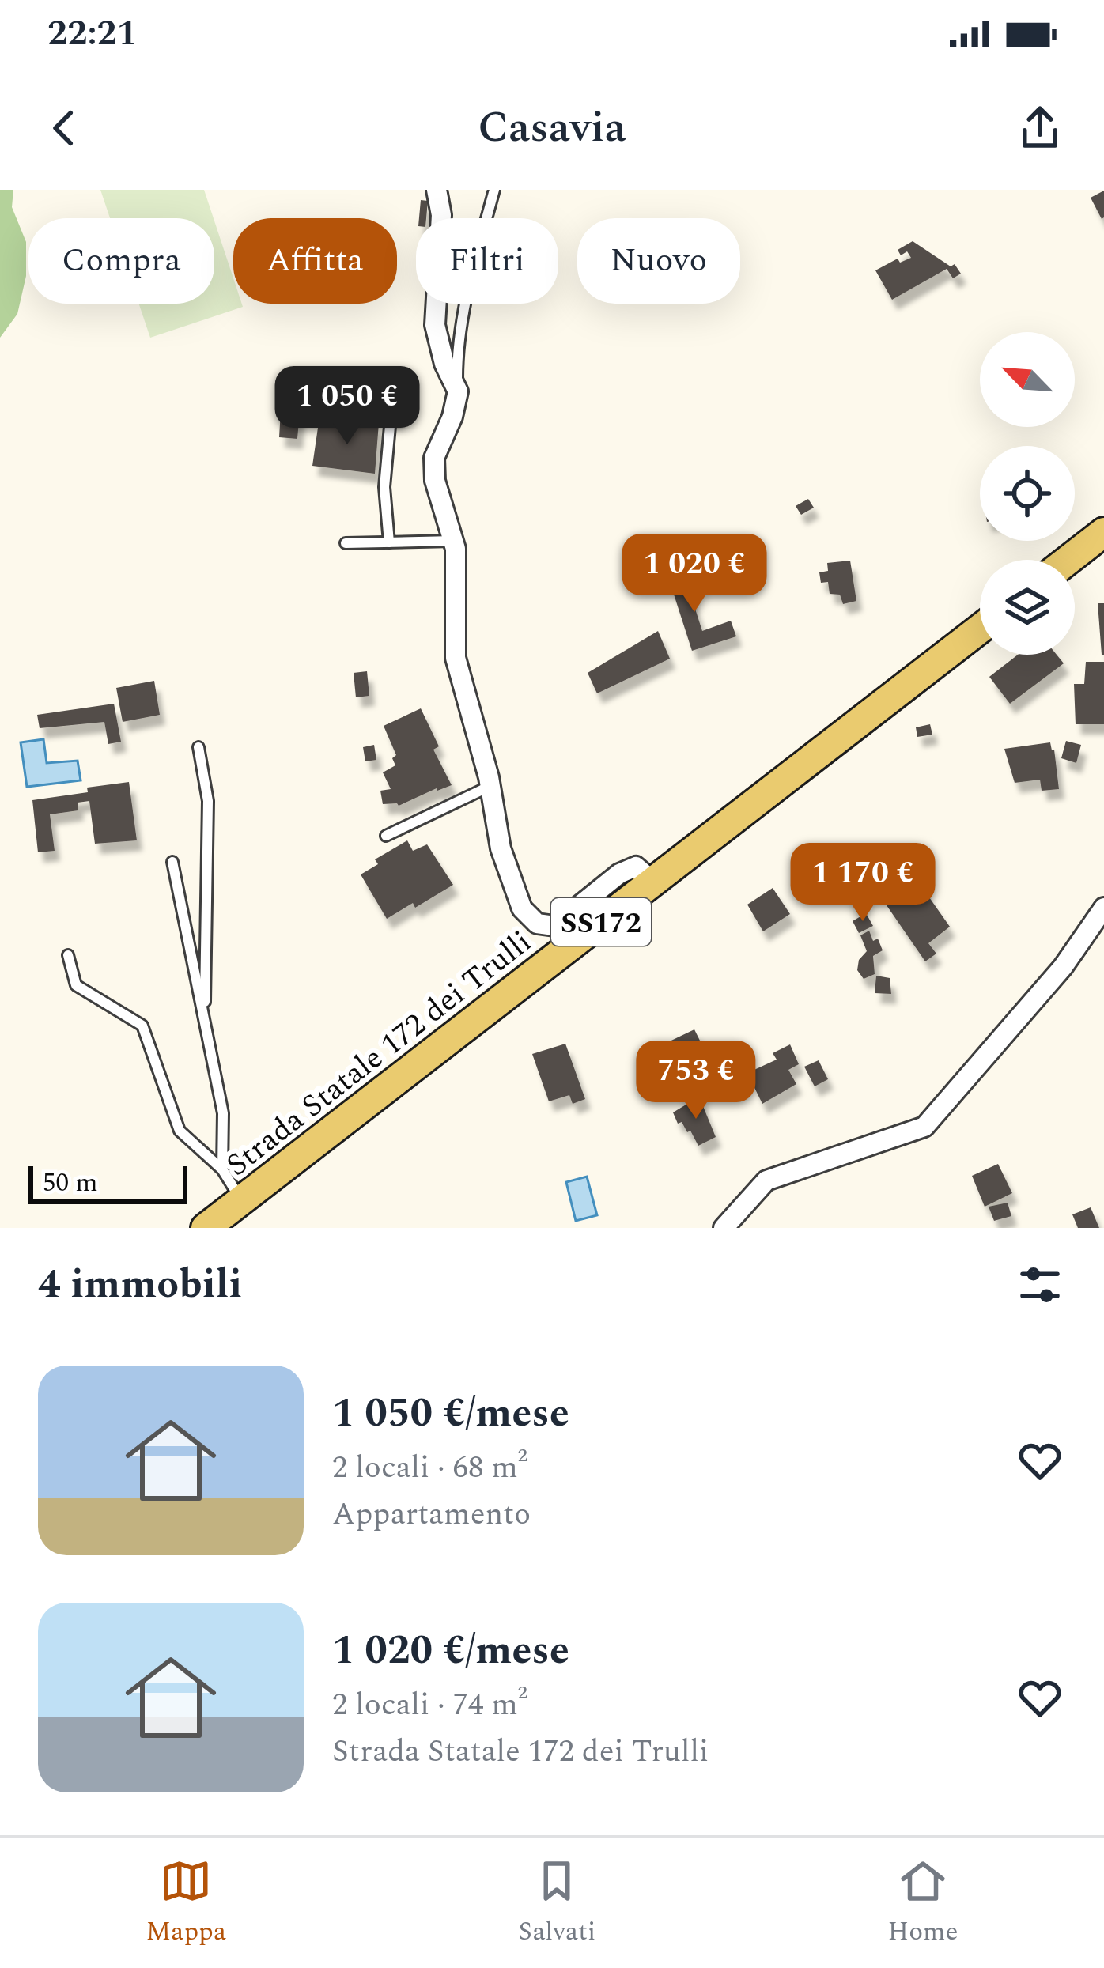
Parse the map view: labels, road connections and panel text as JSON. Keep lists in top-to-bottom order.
{
  "streets": {
    "main road": ["SS172", "Strada Statale 172 dei Trulli"]
  },
  "scale_bar": "50 m",
  "north": "top left",
  "page": {
    "status": "22:21",
    "header": "Casavia",
    "chip": [
      "Compra",
      "Affitta",
      "Filtri",
      "Nuovo"
    ],
    "price": [
      "1 050 €",
      "1 020 €",
      "1 170 €",
      "753 €"
    ],
    "scale": "50 m",
    "heading": "4 immobili",
    "list": [
      {
        "name": "1 050 €/mese",
        "note": "2 locali · 68 m² · Appartamento"
      },
      {
        "name": "1 020 €/mese",
        "note": "2 locali · 74 m² · Strada Statale 172 dei Trulli"
      }
    ],
    "tabs": ["Mappa", "Salvati", "Home"]
  }
}
